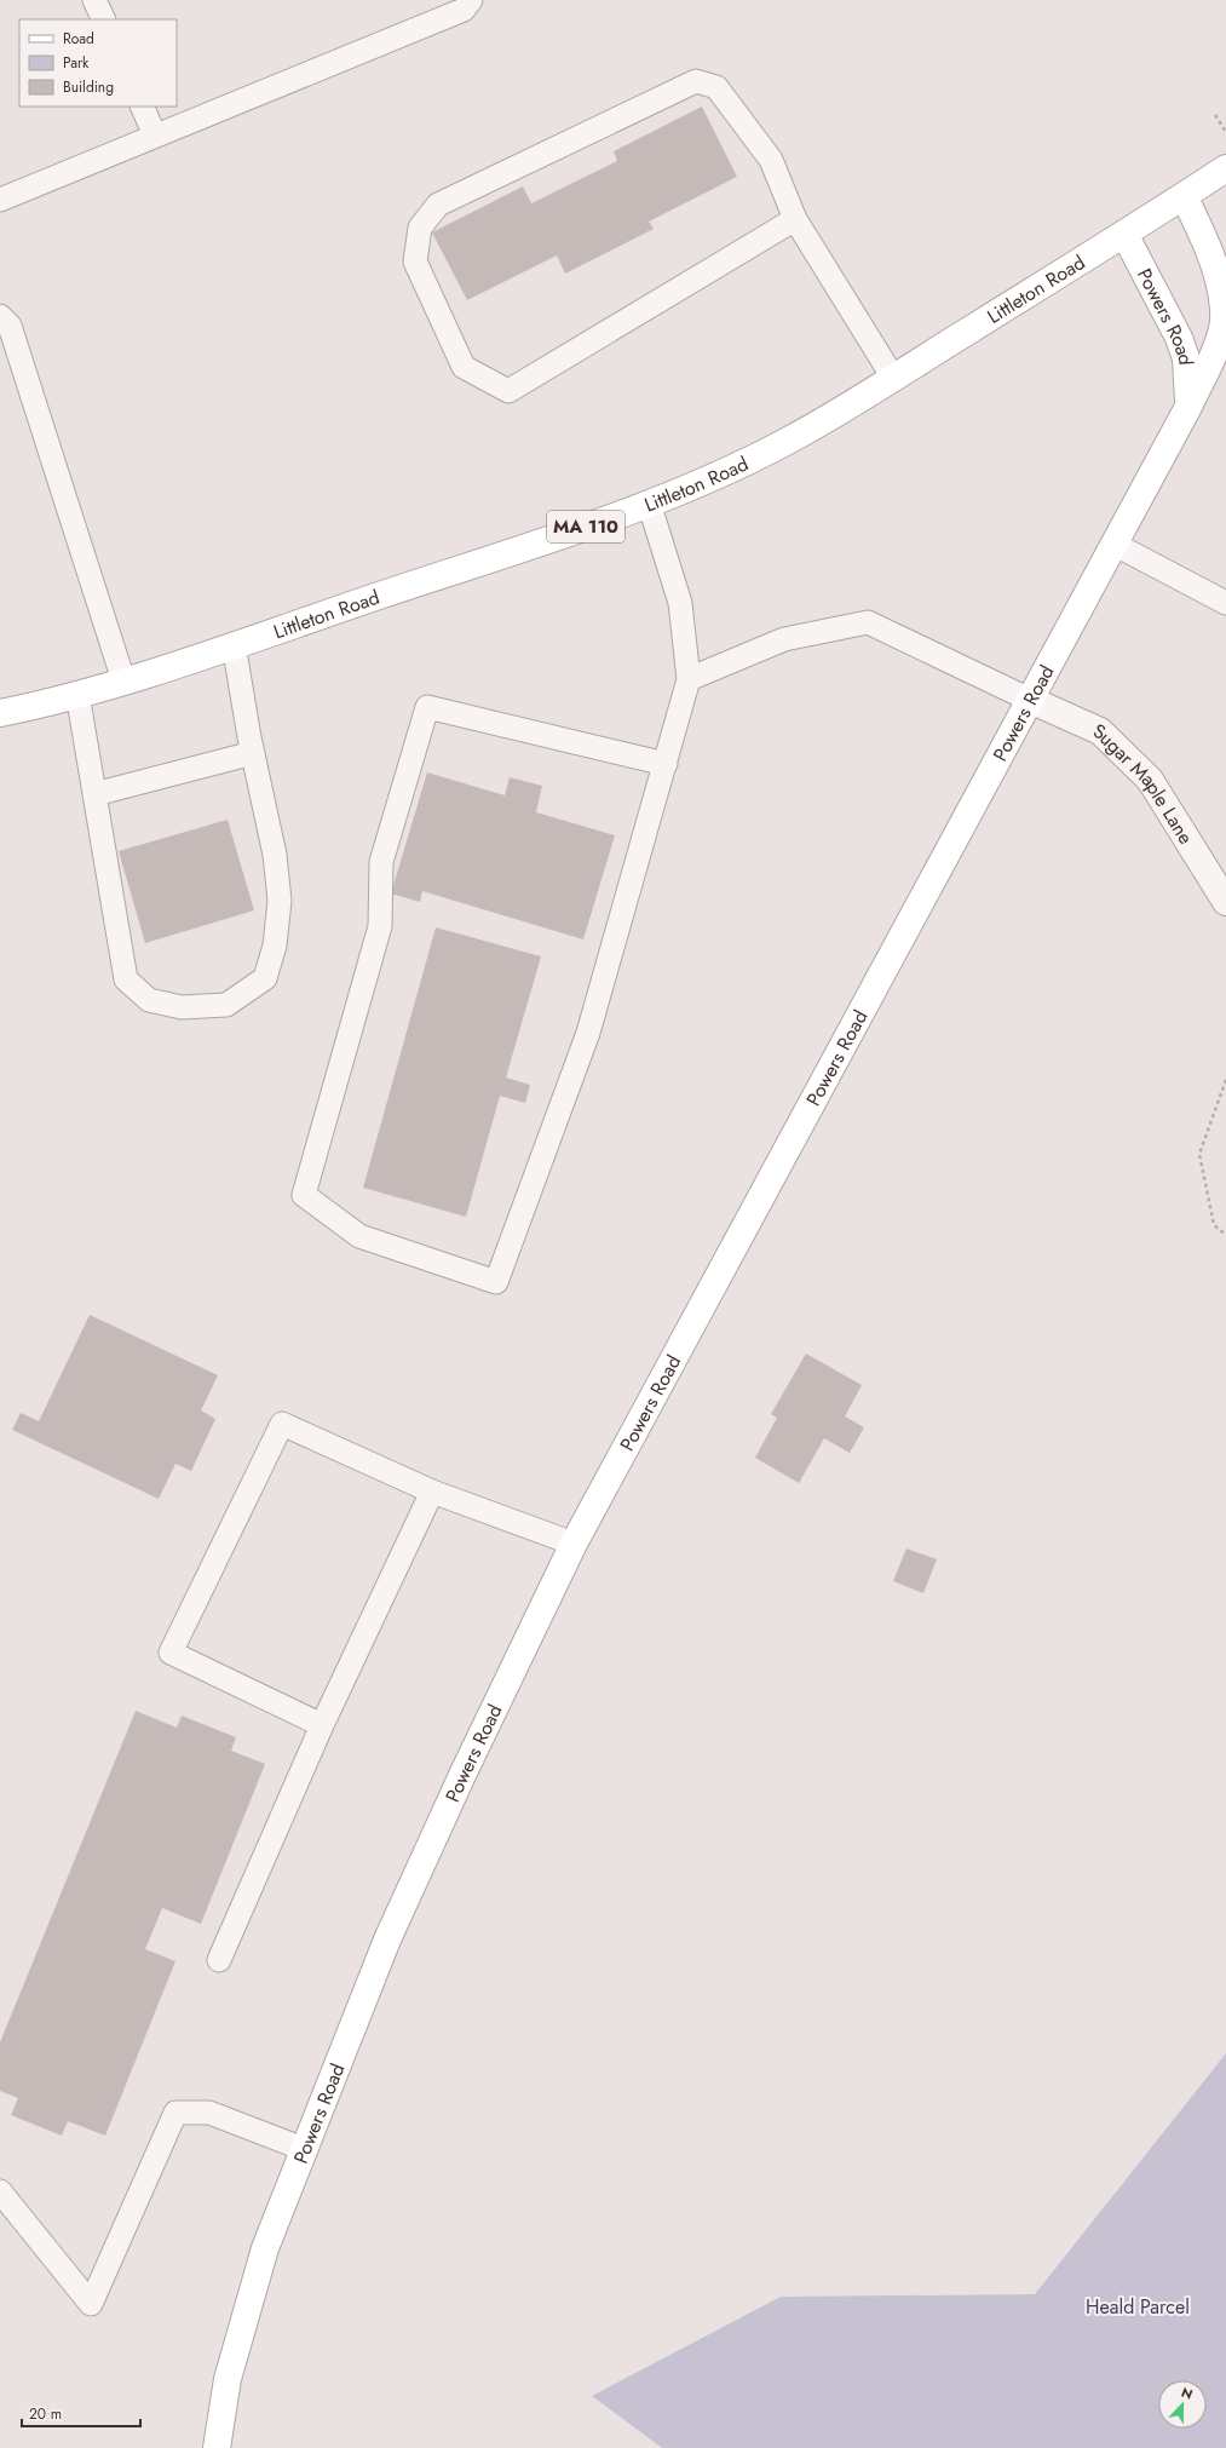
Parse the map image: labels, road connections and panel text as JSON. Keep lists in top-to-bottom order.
{
  "streets": {
    "main road": ["Littleton Road", "Powers Road", "MA 110"],
    "street": ["Sugar Maple Lane"]
  },
  "crossings": [
    ["Littleton Road", "Powers Road"],
    ["Powers Road", "Sugar Maple Lane"]
  ],
  "parks": ["Heald Parcel"],
  "legend": ["Road", "Park", "Building"],
  "scale_bar": "20 m",
  "north": "top"
}
